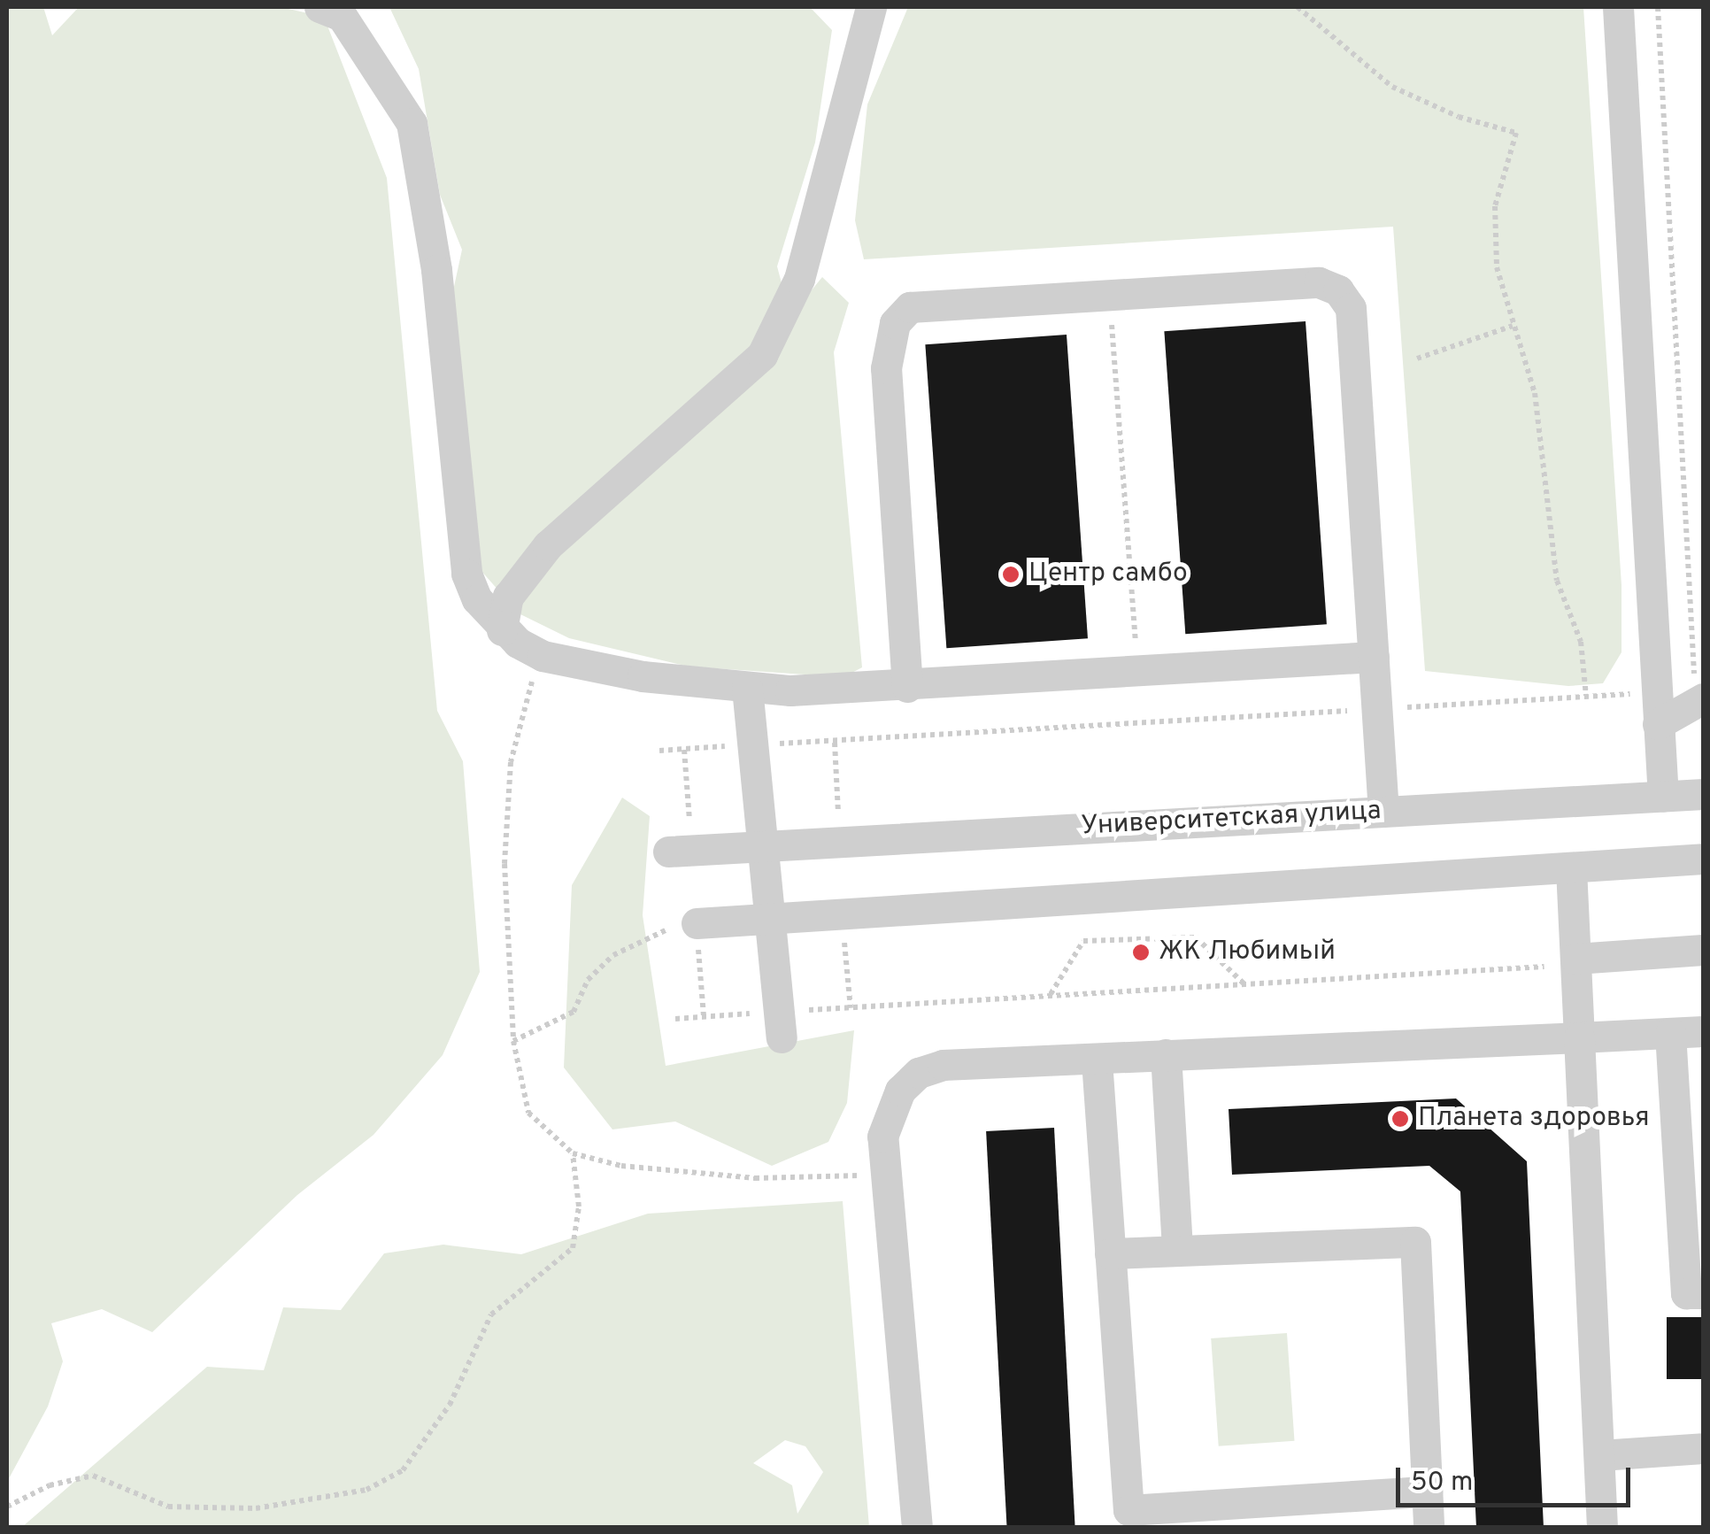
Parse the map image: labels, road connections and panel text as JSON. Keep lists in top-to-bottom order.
{
  "streets": {
    "street": ["Университетская улица"]
  },
  "places": ["Центр самбо", "ЖК Любимый", "Планета здоровья"],
  "scale_bar": "50 m"
}
